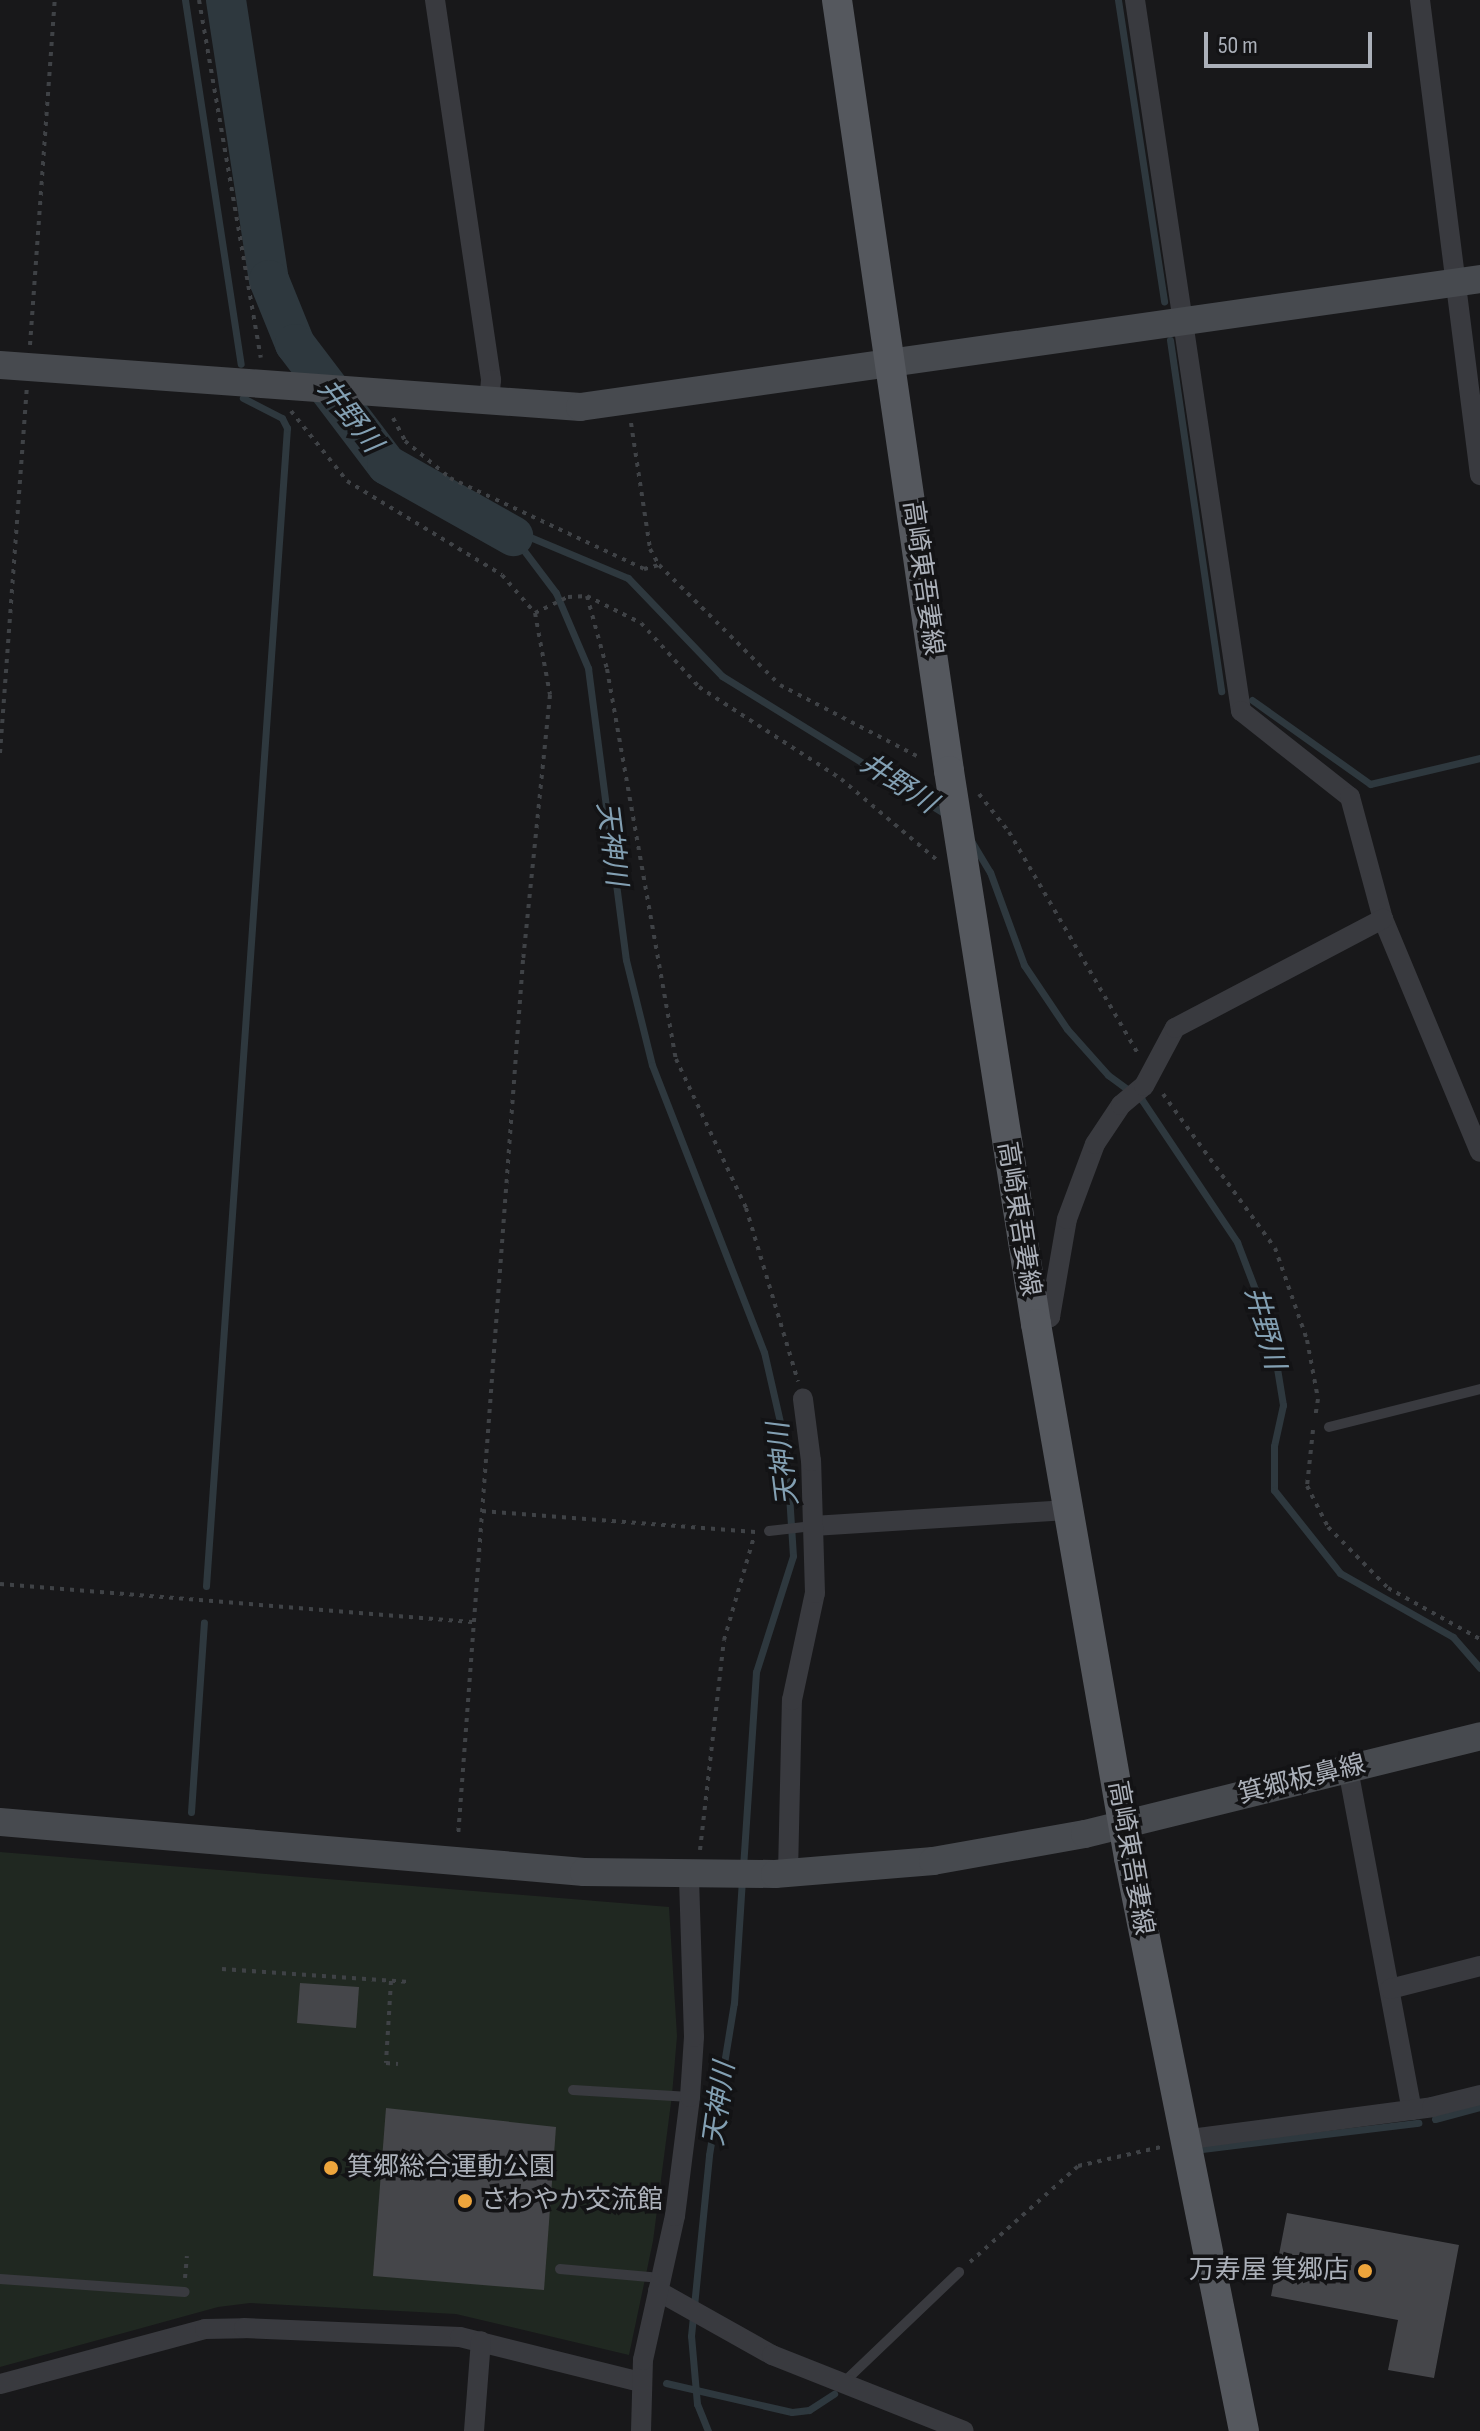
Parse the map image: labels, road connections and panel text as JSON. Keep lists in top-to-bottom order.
{
  "streets": {
    "main road": ["高崎東吾妻線"],
    "street": ["箕郷板鼻線"]
  },
  "crossings": [
    ["高崎東吾妻線", "箕郷板鼻線"]
  ],
  "water": ["井野川", "天神川"],
  "places": ["箕郷総合運動公園", "さわやか交流館", "万寿屋 箕郷店"],
  "scale_bar": "50 m"
}
